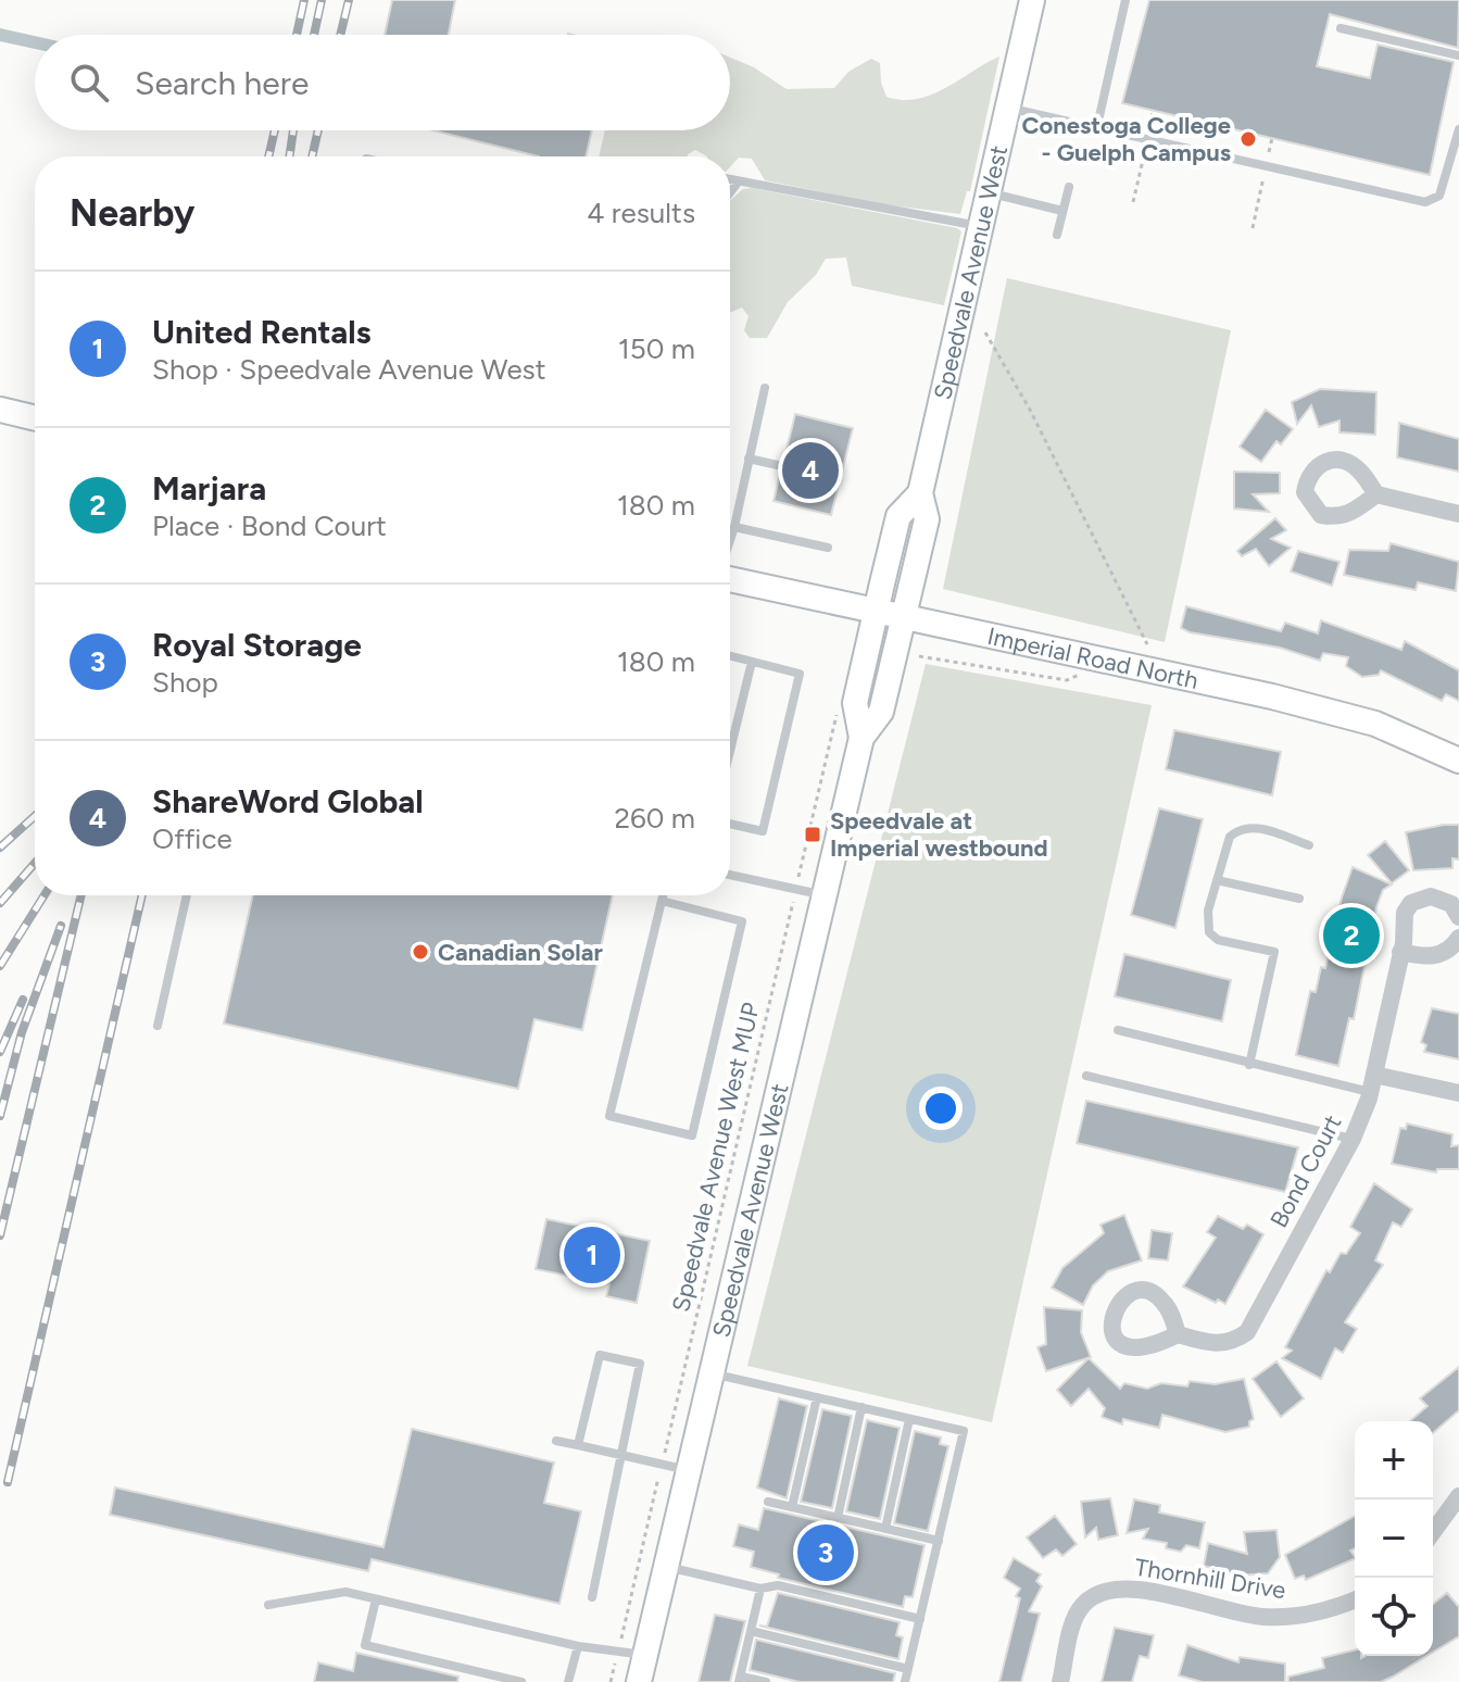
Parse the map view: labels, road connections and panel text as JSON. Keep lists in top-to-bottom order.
{
  "streets": {
    "main road": ["Speedvale Avenue West", "Imperial Road North"],
    "street": ["Bond Court", "Thornhill Drive"],
    "path": ["Speedvale Avenue West MUP"]
  },
  "crossings": [
    ["Speedvale Avenue West", "Imperial Road North"]
  ],
  "places": {
    "other": ["Conestoga College - Guelph Campus", "Canadian Solar"],
    "transit": ["Speedvale at Imperial westbound"]
  },
  "page": {
    "search": "Search here",
    "heading": ["Nearby", "4 results"],
    "list": [
      {
        "mark": "1",
        "name": "United Rentals",
        "note": "Shop · Speedvale Avenue West",
        "value": "150 m"
      },
      {
        "mark": "2",
        "name": "Marjara",
        "note": "Place · Bond Court",
        "value": "180 m"
      },
      {
        "mark": "3",
        "name": "Royal Storage",
        "note": "Shop",
        "value": "180 m"
      },
      {
        "mark": "4",
        "name": "ShareWord Global",
        "note": "Office",
        "value": "260 m"
      }
    ],
    "pins": [
      "4",
      "2",
      "1",
      "3"
    ],
    "map_buttons": ["+", "−"]
  }
}
